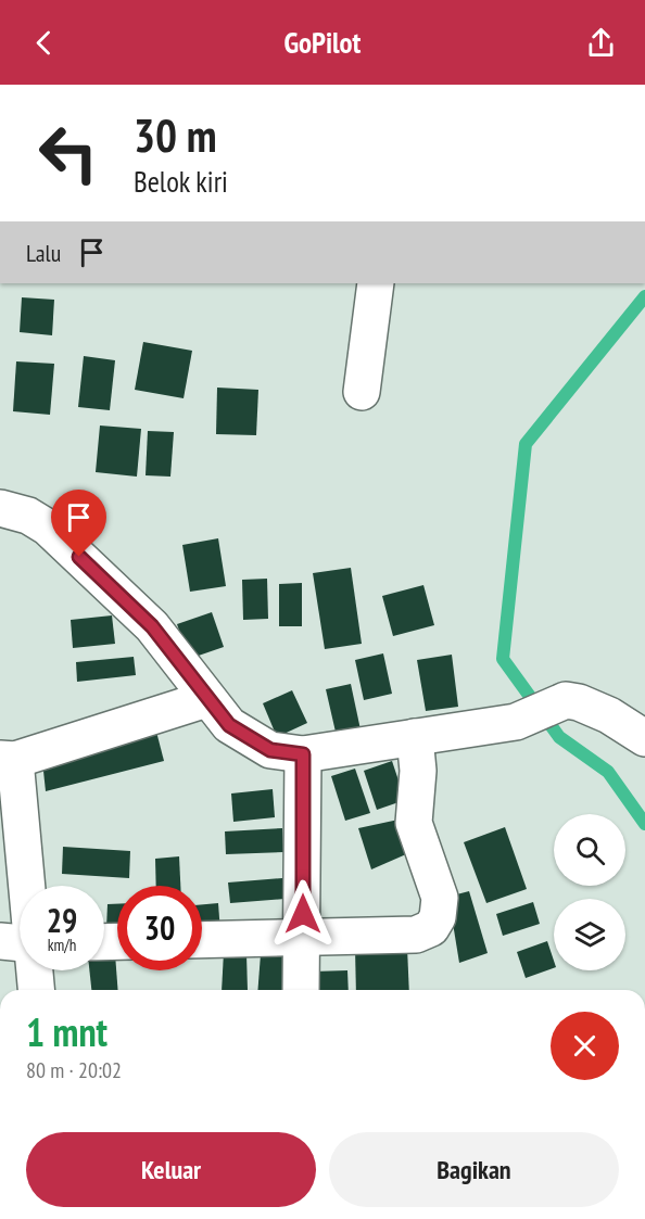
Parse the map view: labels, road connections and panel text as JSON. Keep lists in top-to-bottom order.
{
  "page": {
    "header": "GoPilot",
    "turn": ["30 m", "Belok kiri"],
    "then": "Lalu",
    "speed": "29 km/h",
    "limit": "30",
    "heading": ["1 mnt", "80 m · 20:02"],
    "buttons": ["Keluar", "Bagikan"]
  }
}
